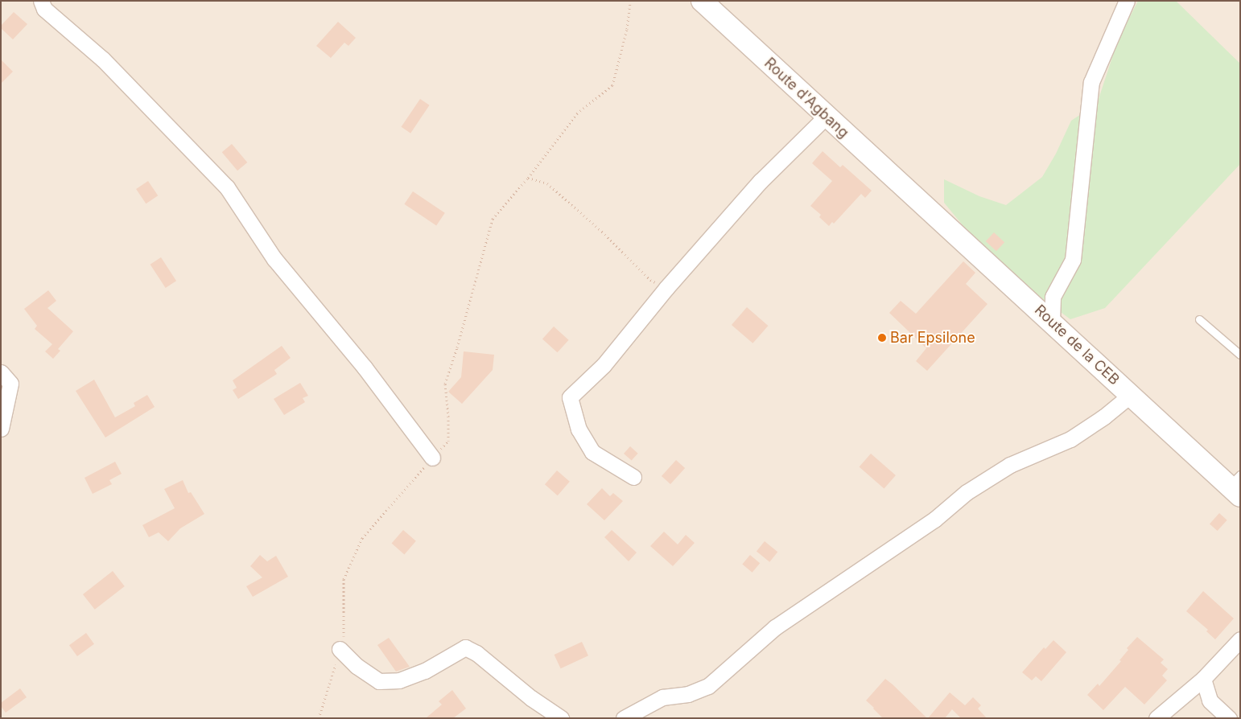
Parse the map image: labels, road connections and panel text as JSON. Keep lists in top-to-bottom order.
{
  "streets": {
    "main road": ["Route d'Agbang", "Route de la CEB"]
  },
  "crossings": [
    ["Route d'Agbang", "Route de la CEB"]
  ],
  "places": ["Bar Epsilone"]
}
